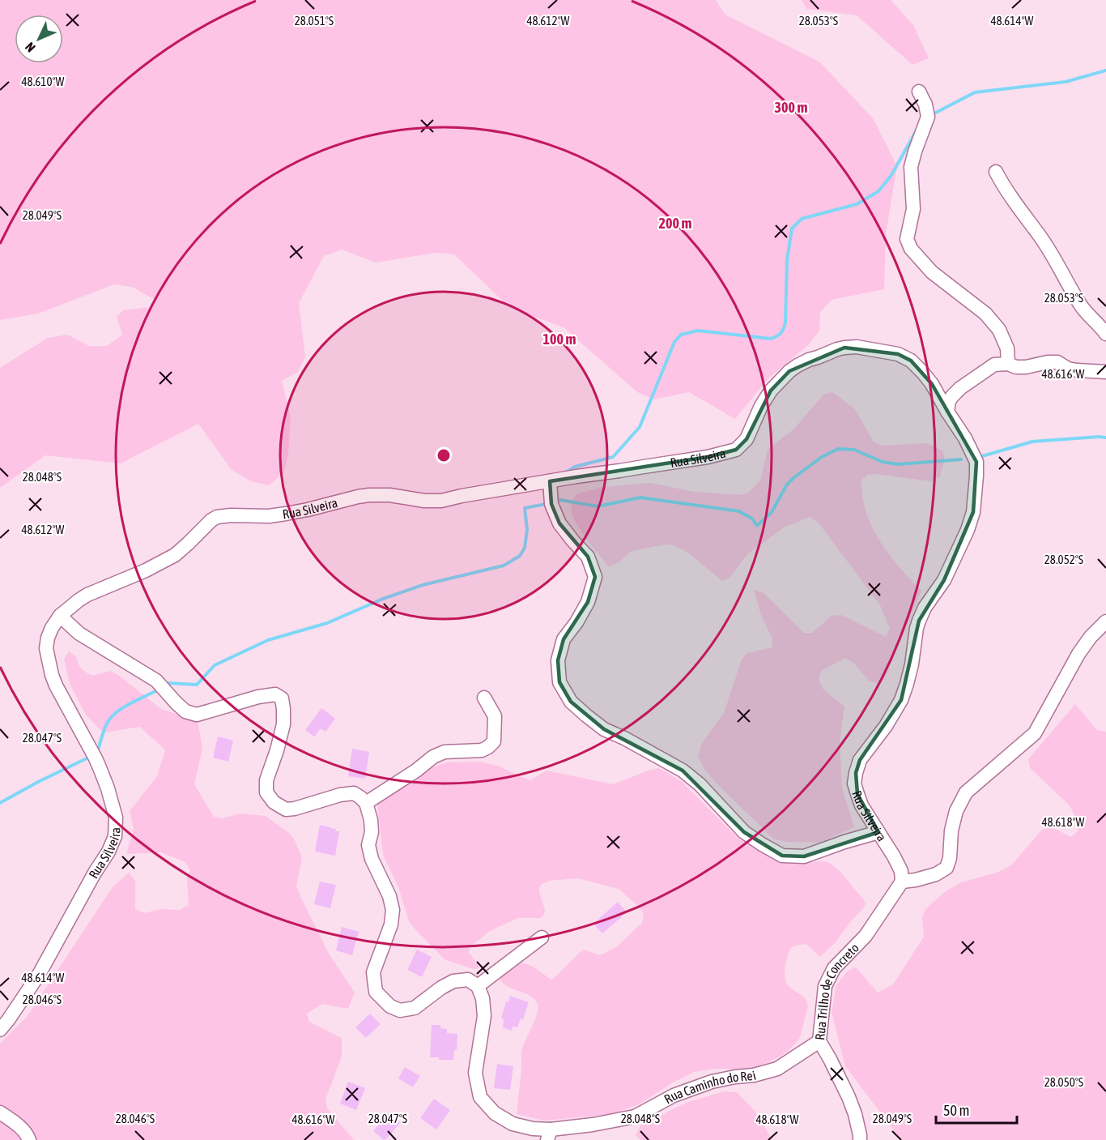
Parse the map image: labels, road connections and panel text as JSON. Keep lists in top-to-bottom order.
{
  "streets": {
    "street": ["Rua Silveira", "Rua Trilho de Concreto", "Rua Caminho do Rei"]
  },
  "crossings": [
    ["Rua Silveira", "Rua Trilho de Concreto"],
    ["Rua Trilho de Concreto", "Rua Caminho do Rei"]
  ],
  "scale_bar": "50 m",
  "north": "bottom left",
  "coordinates": [
    "48.612°W",
    "48.614°W",
    "28.051°S",
    "28.053°S",
    "48.610°W",
    "28.049°S",
    "48.616°W",
    "28.048°S",
    "28.052°S",
    "28.047°S",
    "48.618°W",
    "28.046°S",
    "28.050°S"
  ],
  "rings": ["300 m", "200 m", "100 m"]
}
